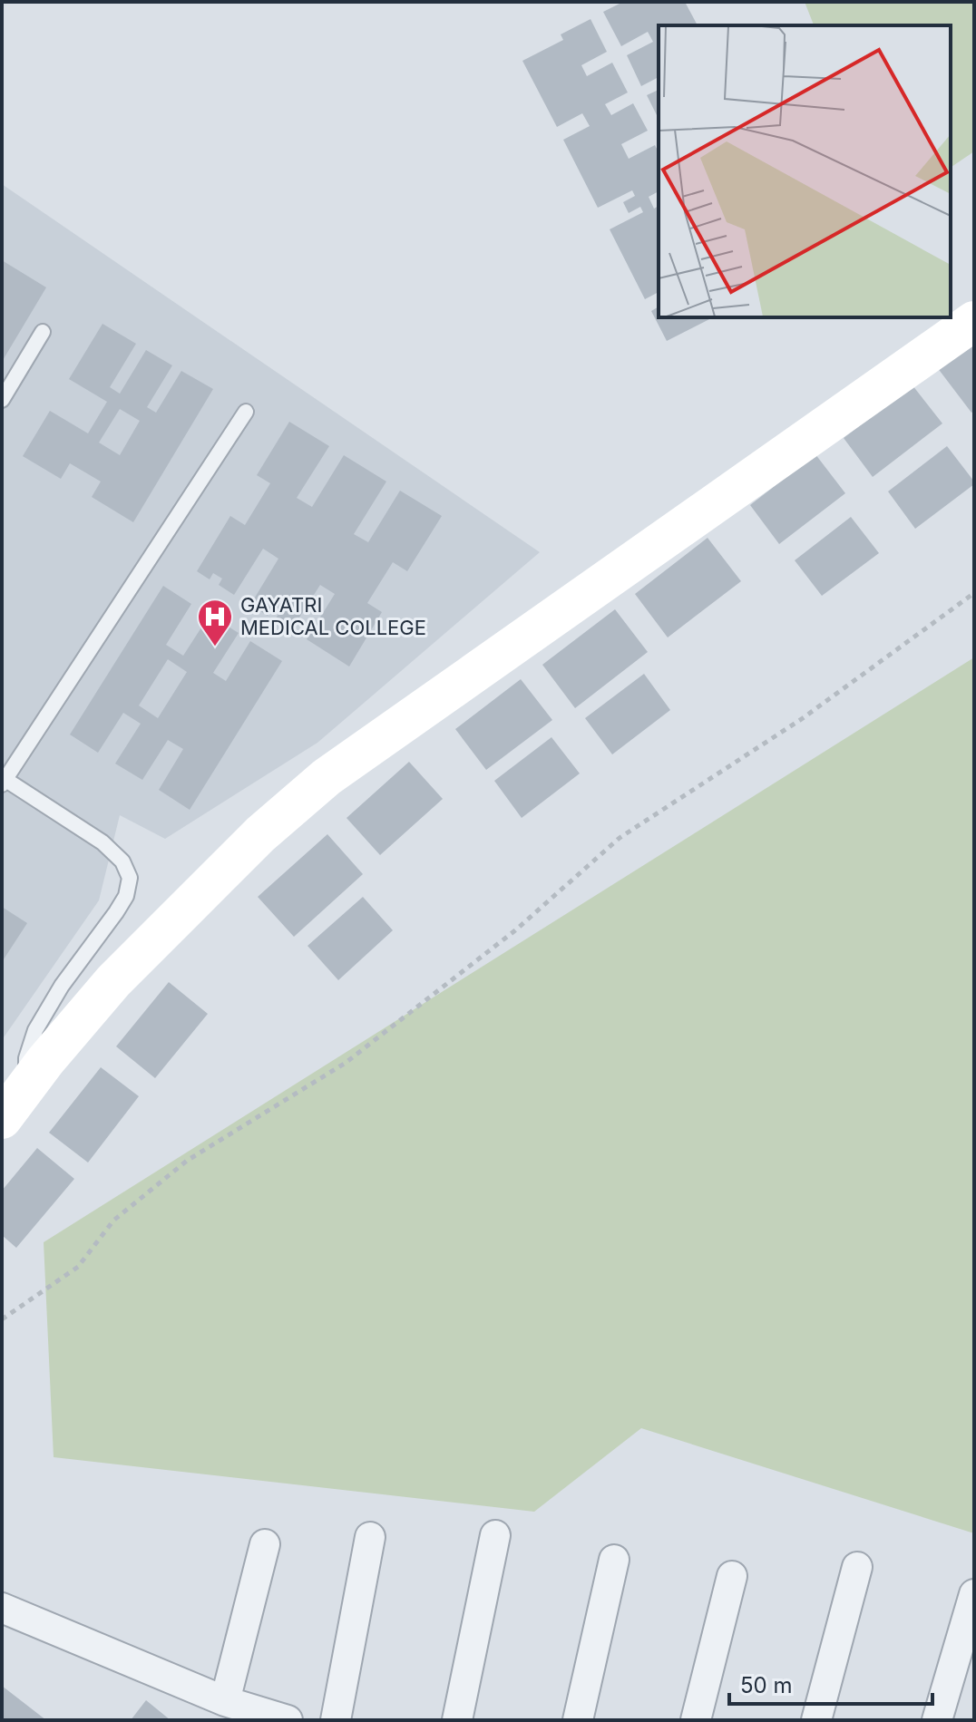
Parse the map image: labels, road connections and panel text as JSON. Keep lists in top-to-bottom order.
{
  "places": {
    "hospital": ["GAYATRI MEDICAL COLLEGE"]
  },
  "scale_bar": "50 m"
}
